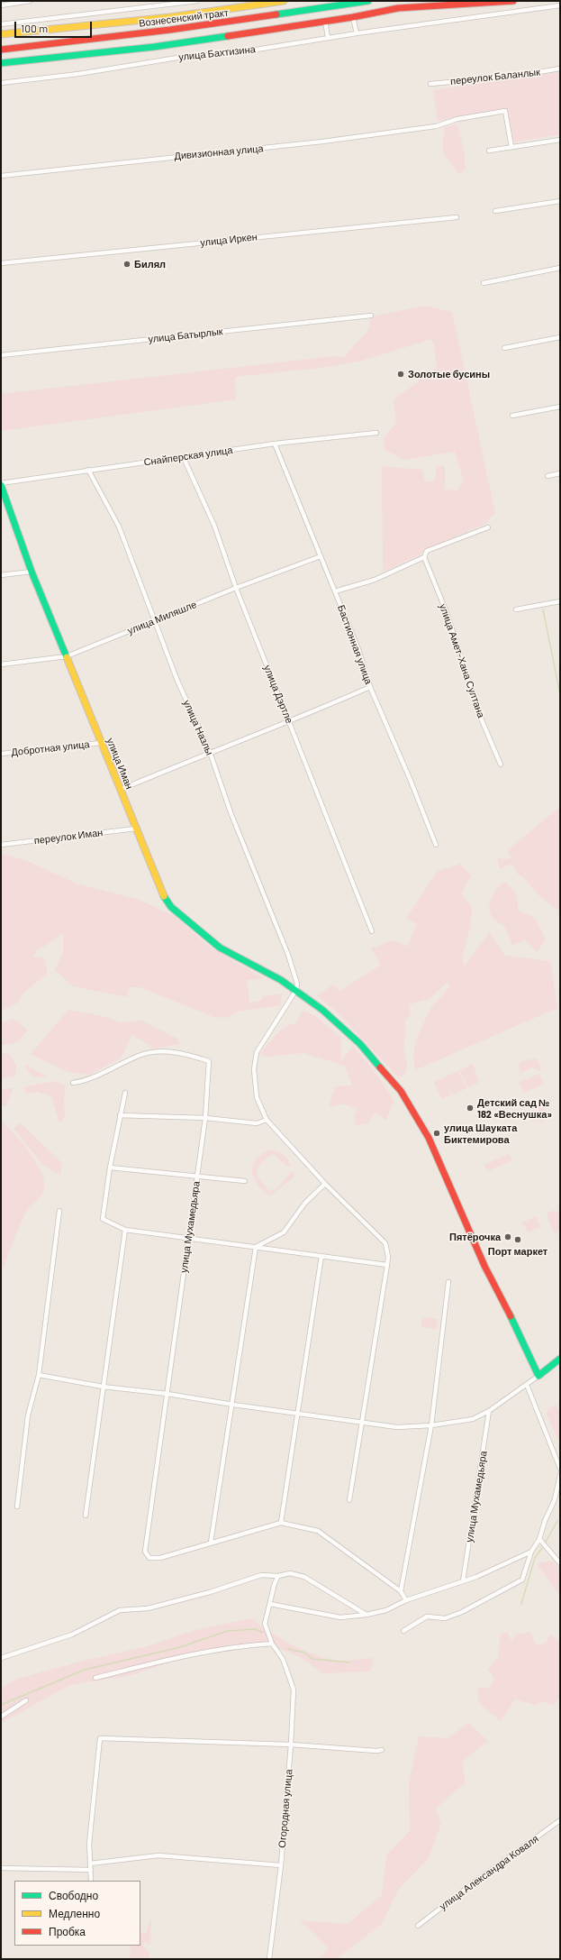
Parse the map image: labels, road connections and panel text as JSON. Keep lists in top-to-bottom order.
{
  "streets": {
    "street": [
      "Вознесенский тракт",
      "улица Бахтизина",
      "переулок Баланлык",
      "Дивизионная улица",
      "улица Иркен",
      "улица Батырлык",
      "Снайперская улица",
      "улица Миляшле",
      "Бастионная улица",
      "улица Амет-Хана Султана",
      "улица Дэртле",
      "улица Назлы",
      "Добротная улица",
      "улица Иман",
      "переулок Иман",
      "улица Мухамедьяра",
      "Огородная улица",
      "улица Александра Коваля"
    ]
  },
  "crossings": [
    ["Снайперская улица", "Бастионная улица"],
    ["Снайперская улица", "улица Дэртле"],
    ["Снайперская улица", "улица Назлы"],
    ["Снайперская улица", "улица Иман"],
    ["улица Миляшле", "Бастионная улица"],
    ["улица Миляшле", "улица Дэртле"],
    ["улица Миляшле", "улица Назлы"],
    ["улица Миляшле", "улица Иман"],
    ["улица Назлы", "улица Иман"],
    ["Добротная улица", "улица Иман"],
    ["улица Иман", "переулок Иман"]
  ],
  "places": [
    "Билял",
    "Золотые бусины",
    "Детский сад № 182 «Веснушка»",
    "улица Шауката Биктемирова",
    "Пятёрочка",
    "Порт маркет"
  ],
  "legend": ["Свободно", "Медленно", "Пробка"],
  "scale_bar": "100 m"
}
